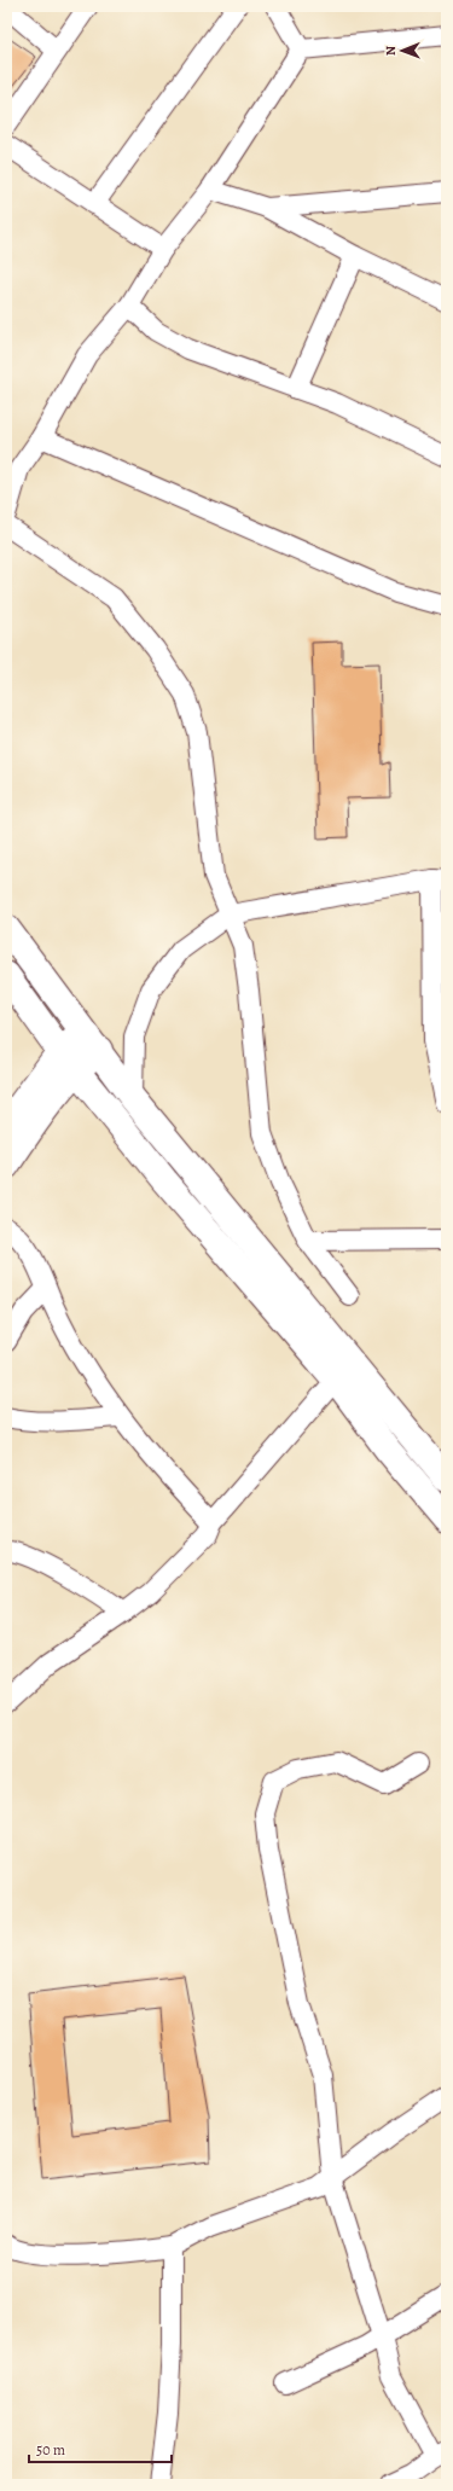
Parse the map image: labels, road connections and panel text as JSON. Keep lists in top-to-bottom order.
{
  "scale_bar": "50 m",
  "north": "left"
}
